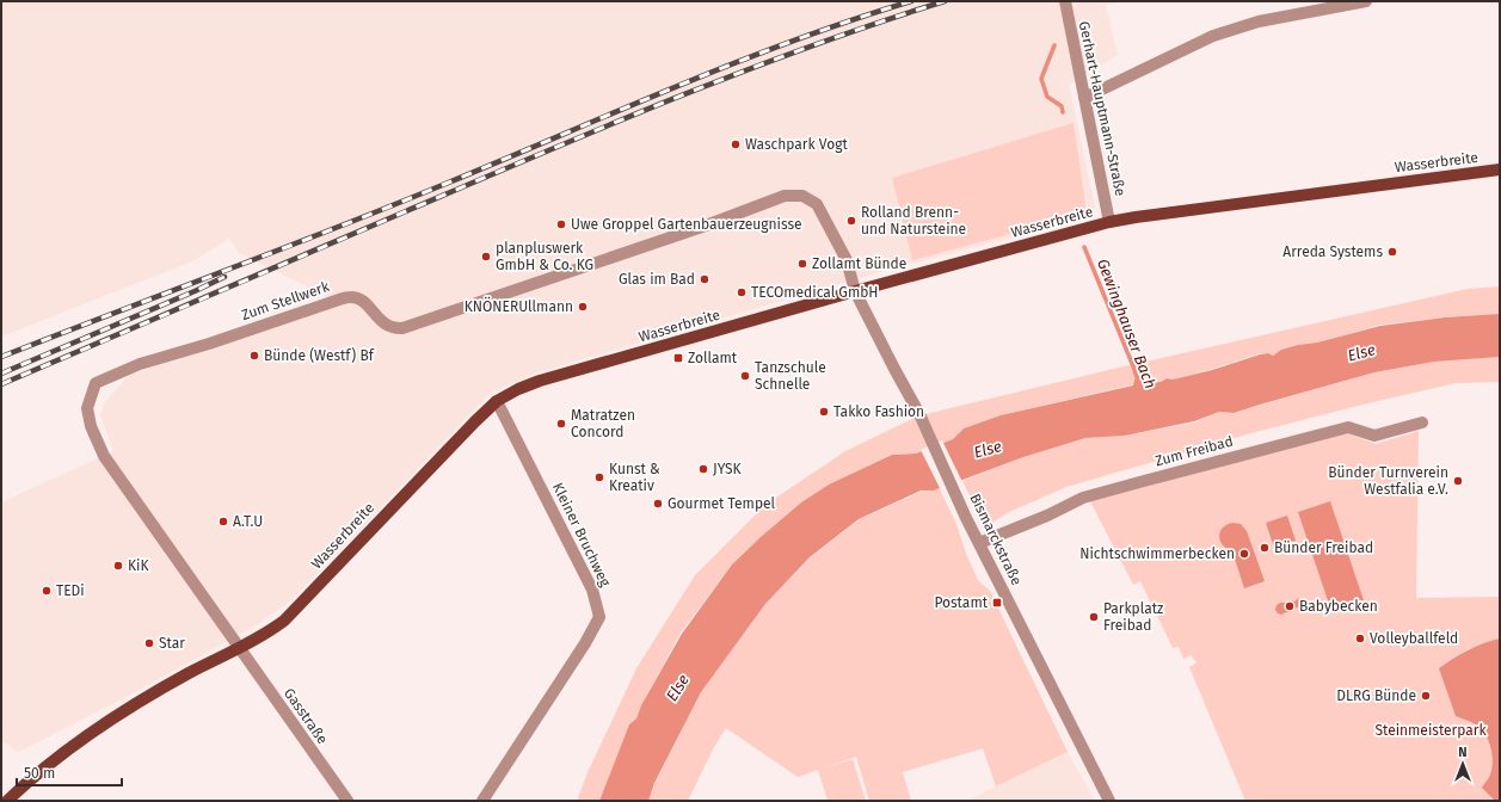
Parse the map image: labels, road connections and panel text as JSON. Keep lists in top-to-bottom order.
{
  "streets": {
    "main road": ["Wasserbreite"],
    "street": [
      "Gerhart-Hauptmann-Straße",
      "Zum Stellwerk",
      "Zum Freibad",
      "Kleiner Bruchweg",
      "Bismarckstraße",
      "Gasstraße"
    ]
  },
  "crossings": [
    ["Gerhart-Hauptmann-Straße", "Wasserbreite"],
    ["Wasserbreite", "Zum Stellwerk"],
    ["Wasserbreite", "Kleiner Bruchweg"],
    ["Wasserbreite", "Bismarckstraße"],
    ["Wasserbreite", "Gasstraße"],
    ["Zum Stellwerk", "Bismarckstraße"],
    ["Zum Stellwerk", "Gasstraße"],
    ["Zum Freibad", "Bismarckstraße"]
  ],
  "water": ["Gewinghauser Bach", "Else"],
  "parks": ["Steinmeisterpark"],
  "places": {
    "other": [
      "Waschpark Vogt",
      "Rolland Brenn- und Natursteine",
      "Uwe Groppel Gartenbauerzeugnisse",
      "Arreda Systems",
      "planpluswerk GmbH & Co. KG",
      "Zollamt Bünde",
      "Glas im Bad",
      "TECOmedical GmbH",
      "KNÖNERUllmann",
      "Bünde (Westf) Bf",
      "Tanzschule Schnelle",
      "Takko Fashion",
      "Matratzen Concord",
      "JYSK",
      "Kunst & Kreativ",
      "Bünder Turnverein Westfalia e.V.",
      "Gourmet Tempel",
      "A.T.U",
      "Bünder Freibad",
      "Nichtschwimmerbecken",
      "KiK",
      "TEDi",
      "Babybecken",
      "Parkplatz Freibad",
      "Volleyballfeld",
      "Star",
      "DLRG Bünde"
    ],
    "transit": ["Zollamt", "Postamt"]
  },
  "scale_bar": "50 m",
  "north": "top"
}
